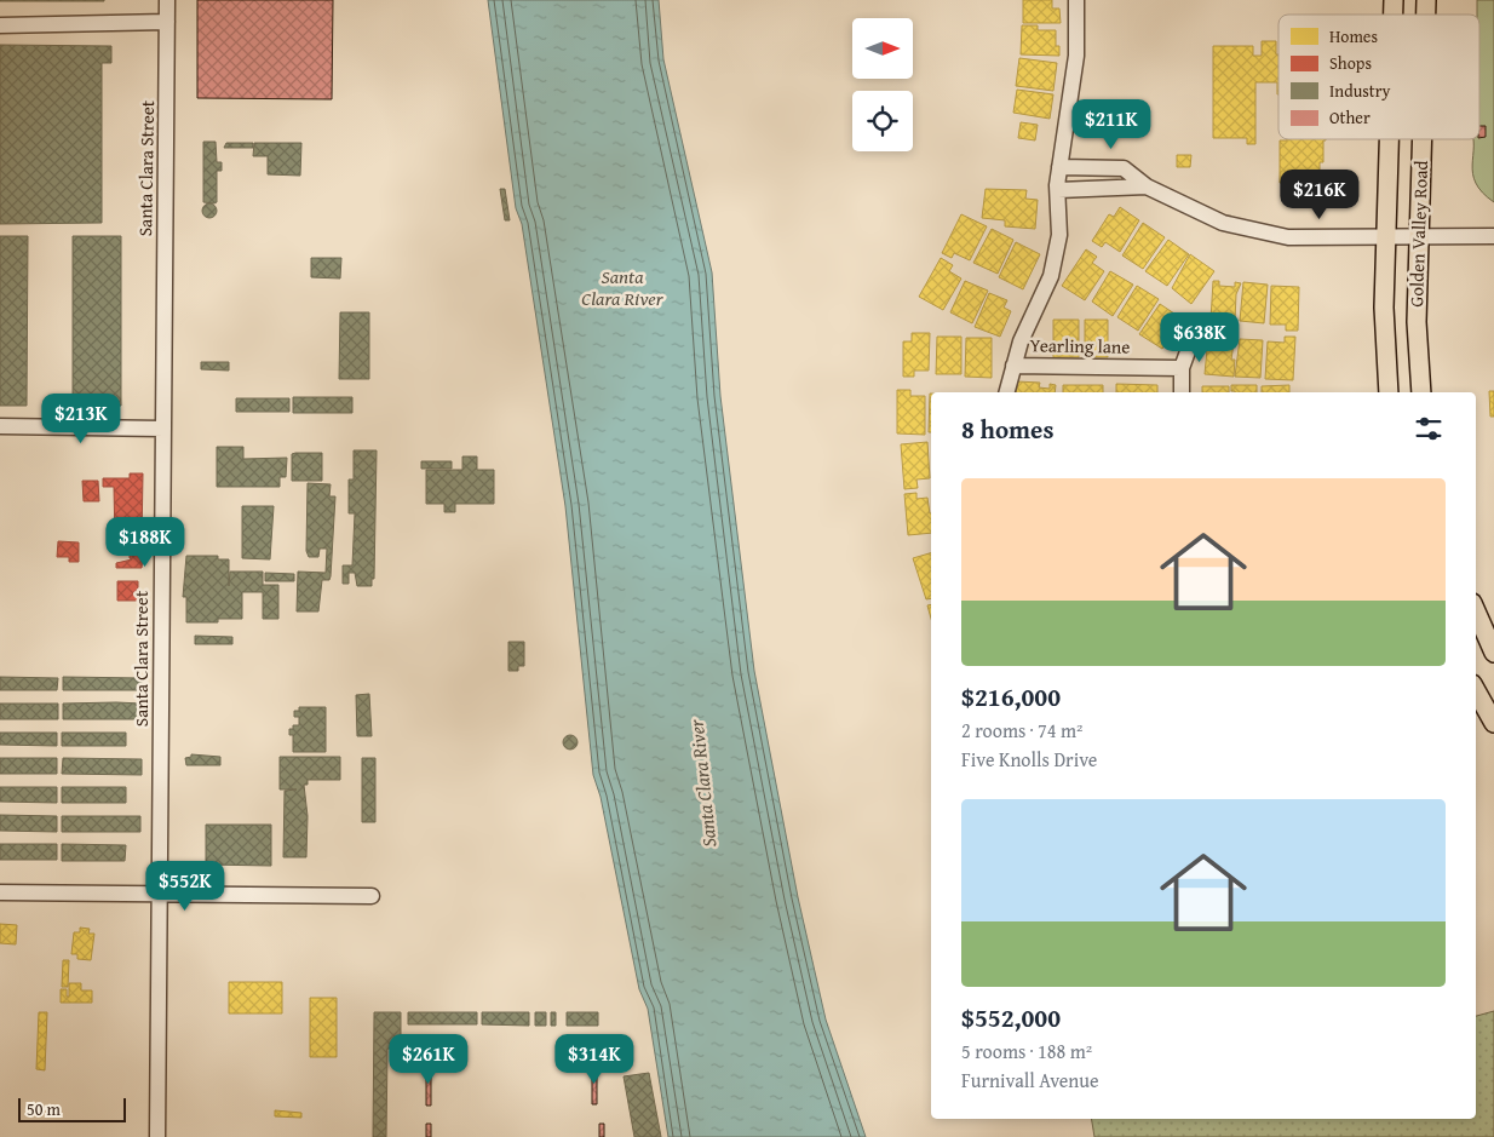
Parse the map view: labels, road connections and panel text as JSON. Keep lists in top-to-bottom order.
{
  "streets": {
    "main road": ["Golden Valley Road"],
    "street": ["Santa Clara Street", "Yearling lane"]
  },
  "water": ["Santa Clara River"],
  "legend": [
    "Homes",
    "Shops",
    "Industry",
    "Other"
  ],
  "scale_bar": "50 m",
  "north": "right",
  "page": {
    "price": [
      "$211K",
      "$216K",
      "$638K",
      "$213K",
      "$188K",
      "$552K",
      "$261K",
      "$314K"
    ],
    "heading": "8 homes",
    "list": [
      {
        "name": "$216,000",
        "note": "2 rooms · 74 m² · Five Knolls Drive"
      },
      {
        "name": "$552,000",
        "note": "5 rooms · 188 m² · Furnivall Avenue"
      }
    ],
    "scale": "50 m"
  }
}
